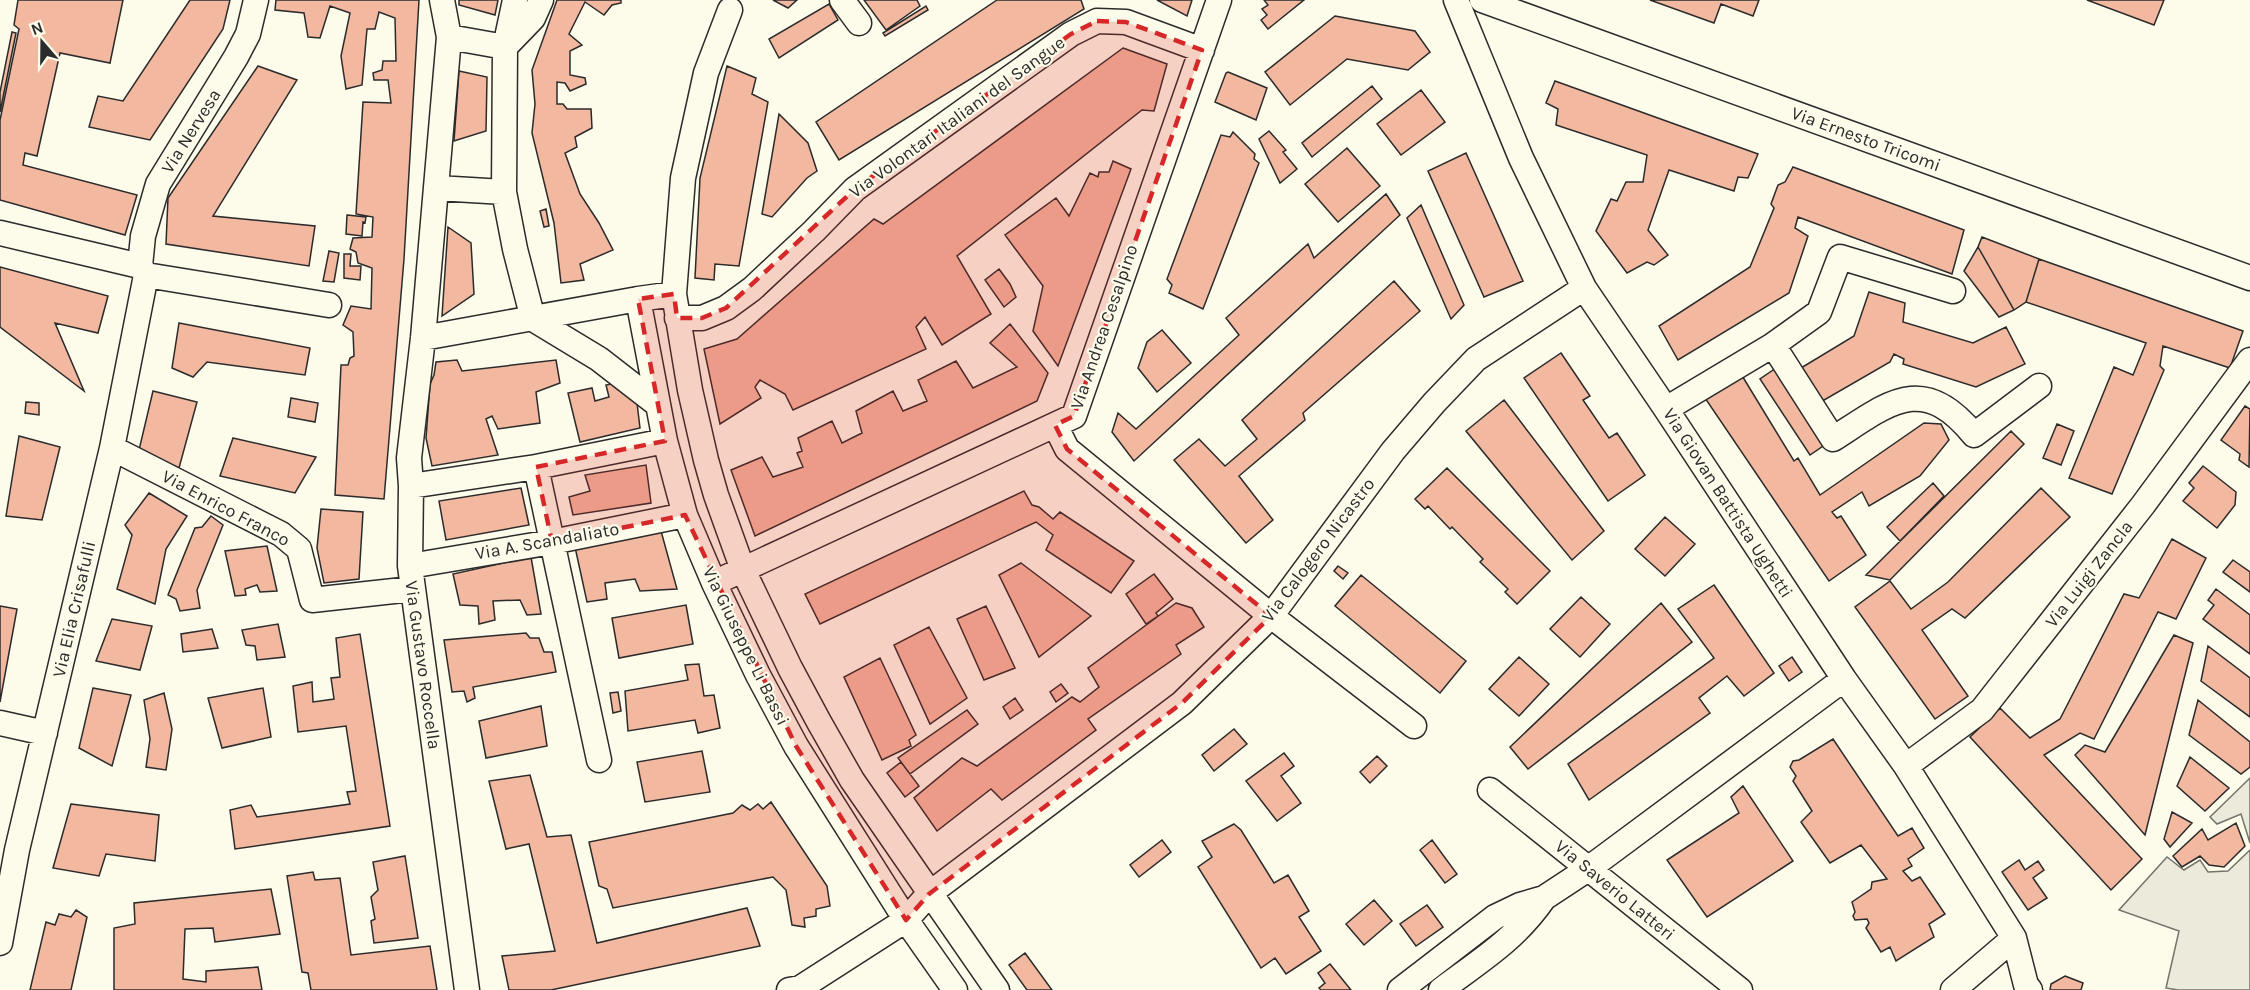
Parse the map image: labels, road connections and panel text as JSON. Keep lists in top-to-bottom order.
{
  "streets": {
    "street": [
      "Via Volontari Italiani del Sangue",
      "Via Nervesa",
      "Via Ernesto Tricomi",
      "Via Andrea Cesalpino",
      "Via Giovan Battista Ughetti",
      "Via Enrico Franco",
      "Via A. Scandaliato",
      "Via Calogero Nicastro",
      "Via Luigi Zancla",
      "Via Elia Crisafulli",
      "Via Giuseppe Li Bassi",
      "Via Gustavo Roccella",
      "Via Saverio Latteri"
    ]
  },
  "crossings": [
    ["Via Volontari Italiani del Sangue", "Via Andrea Cesalpino"],
    ["Via Volontari Italiani del Sangue", "Via Giuseppe Li Bassi"],
    ["Via Nervesa", "Via Elia Crisafulli"],
    ["Via Andrea Cesalpino", "Via Giuseppe Li Bassi"],
    ["Via Giovan Battista Ughetti", "Via Calogero Nicastro"],
    ["Via Giovan Battista Ughetti", "Via Luigi Zancla"],
    ["Via Enrico Franco", "Via A. Scandaliato"],
    ["Via Enrico Franco", "Via Elia Crisafulli"],
    ["Via Enrico Franco", "Via Gustavo Roccella"],
    ["Via A. Scandaliato", "Via Giuseppe Li Bassi"],
    ["Via A. Scandaliato", "Via Gustavo Roccella"],
    ["Via Calogero Nicastro", "Via Giuseppe Li Bassi"]
  ],
  "north": "top"
}
